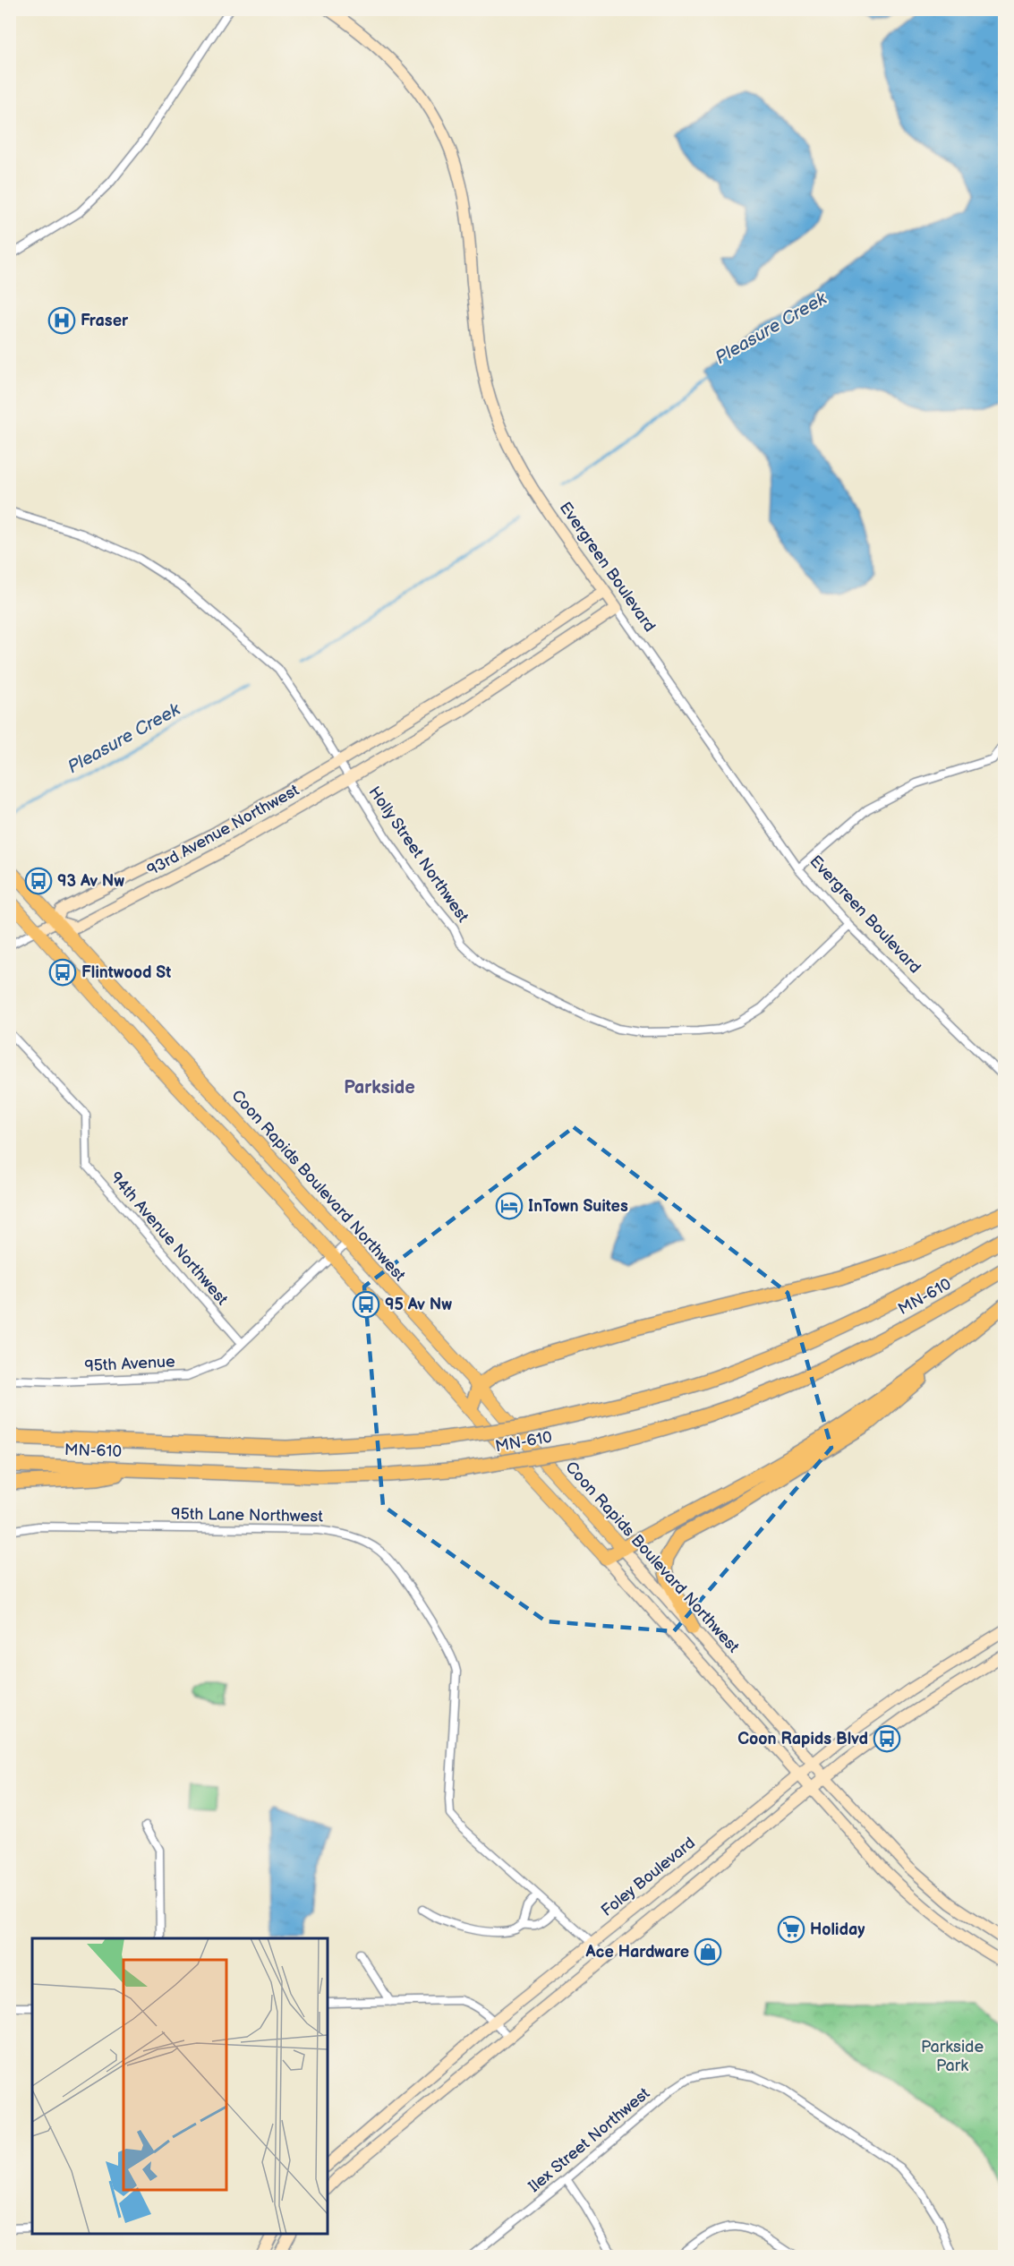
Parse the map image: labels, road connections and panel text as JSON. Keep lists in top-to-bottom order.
{
  "streets": {
    "highway": ["MN-610"],
    "main road": [
      "Evergreen Boulevard",
      "93rd Avenue Northwest",
      "Coon Rapids Boulevard Northwest",
      "Foley Boulevard"
    ],
    "street": [
      "Holly Street Northwest",
      "94th Avenue Northwest",
      "95th Avenue",
      "95th Lane Northwest",
      "Ilex Street Northwest"
    ]
  },
  "crossings": [
    ["Evergreen Boulevard", "93rd Avenue Northwest"],
    ["Evergreen Boulevard", "Holly Street Northwest"],
    ["93rd Avenue Northwest", "Holly Street Northwest"],
    ["93rd Avenue Northwest", "Coon Rapids Boulevard Northwest"],
    ["Coon Rapids Boulevard Northwest", "Foley Boulevard"],
    ["94th Avenue Northwest", "95th Avenue"],
    ["95th Lane Northwest", "Foley Boulevard"]
  ],
  "districts": ["Parkside"],
  "water": ["Pleasure Creek"],
  "parks": ["Parkside Park"],
  "places": {
    "hospital": ["Fraser"],
    "bus stop": [
      "93 Av Nw",
      "Flintwood St",
      "95 Av Nw",
      "Coon Rapids Blvd"
    ],
    "hotel": ["InTown Suites"],
    "supermarket": ["Holiday"],
    "shop": ["Ace Hardware"]
  }
}
